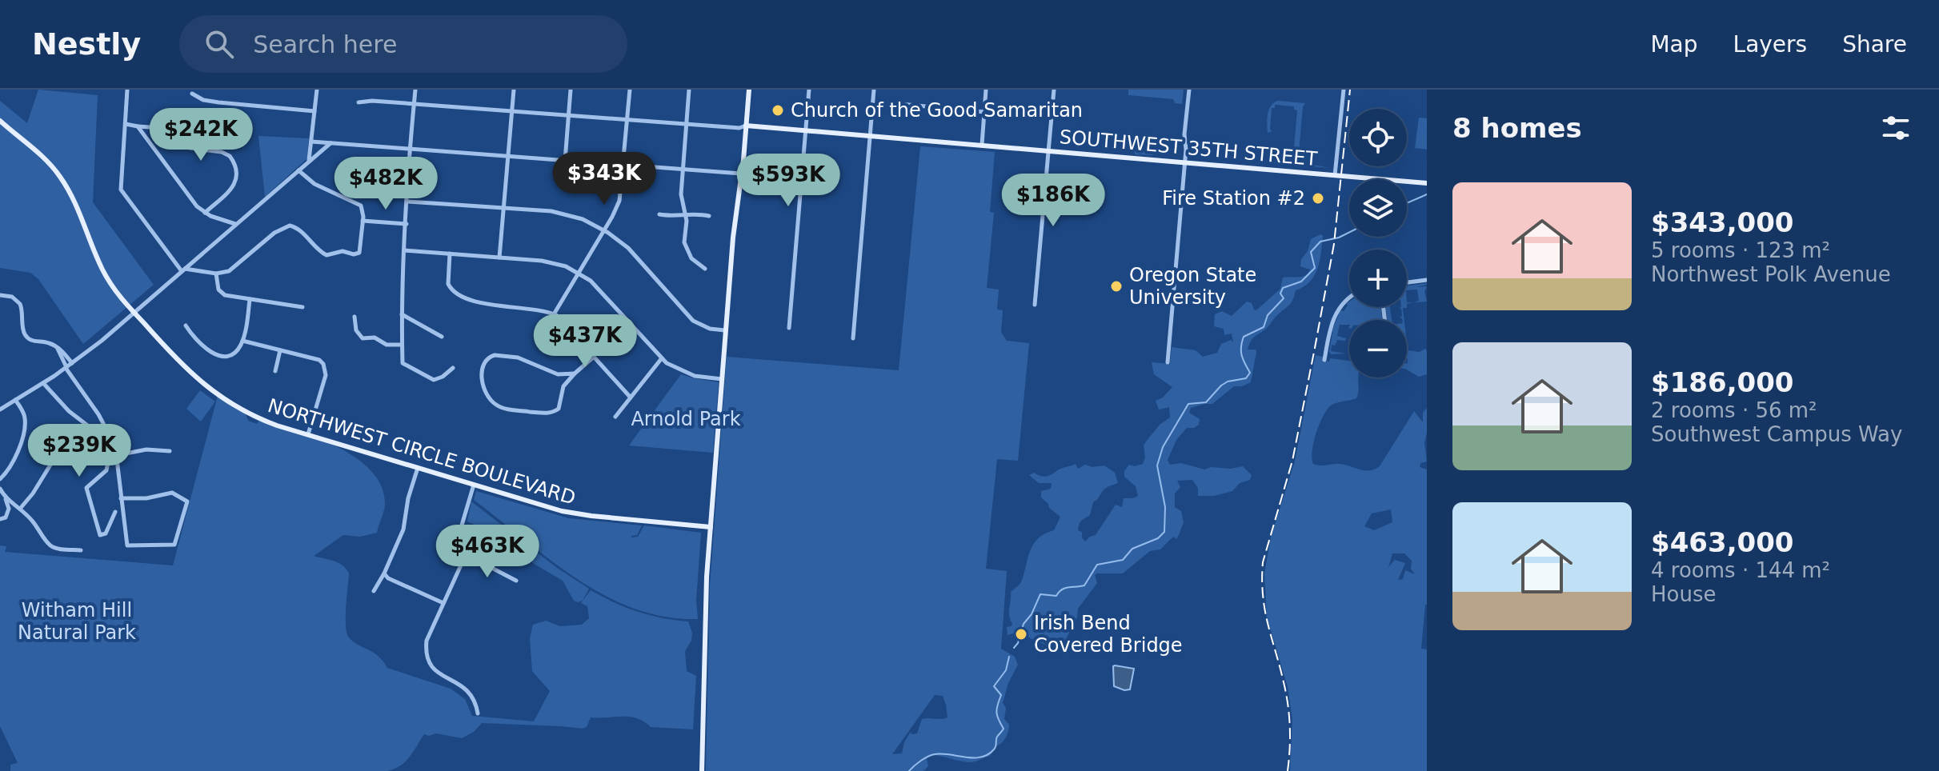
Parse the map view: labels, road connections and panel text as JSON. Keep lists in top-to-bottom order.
{
  "streets": {
    "main road": ["SOUTHWEST 35TH STREET", "NORTHWEST CIRCLE BOULEVARD"]
  },
  "parks": ["Arnold Park", "Witham Hill Natural Park"],
  "places": [
    "Church of the Good Samaritan",
    "Fire Station #2",
    "Oregon State University",
    "Irish Bend Covered Bridge"
  ],
  "page": {
    "header": "Nestly",
    "search": "Search here",
    "nav": ["Map", "Layers", "Share"],
    "heading": "8 homes",
    "price": [
      "$242K",
      "$343K",
      "$593K",
      "$482K",
      "$186K",
      "$437K",
      "$239K",
      "$463K"
    ],
    "map_buttons": ["+", "−"],
    "list": [
      {
        "name": "$343,000",
        "note": "5 rooms · 123 m² · Northwest Polk Avenue"
      },
      {
        "name": "$186,000",
        "note": "2 rooms · 56 m² · Southwest Campus Way"
      },
      {
        "name": "$463,000",
        "note": "4 rooms · 144 m² · House"
      }
    ]
  }
}
